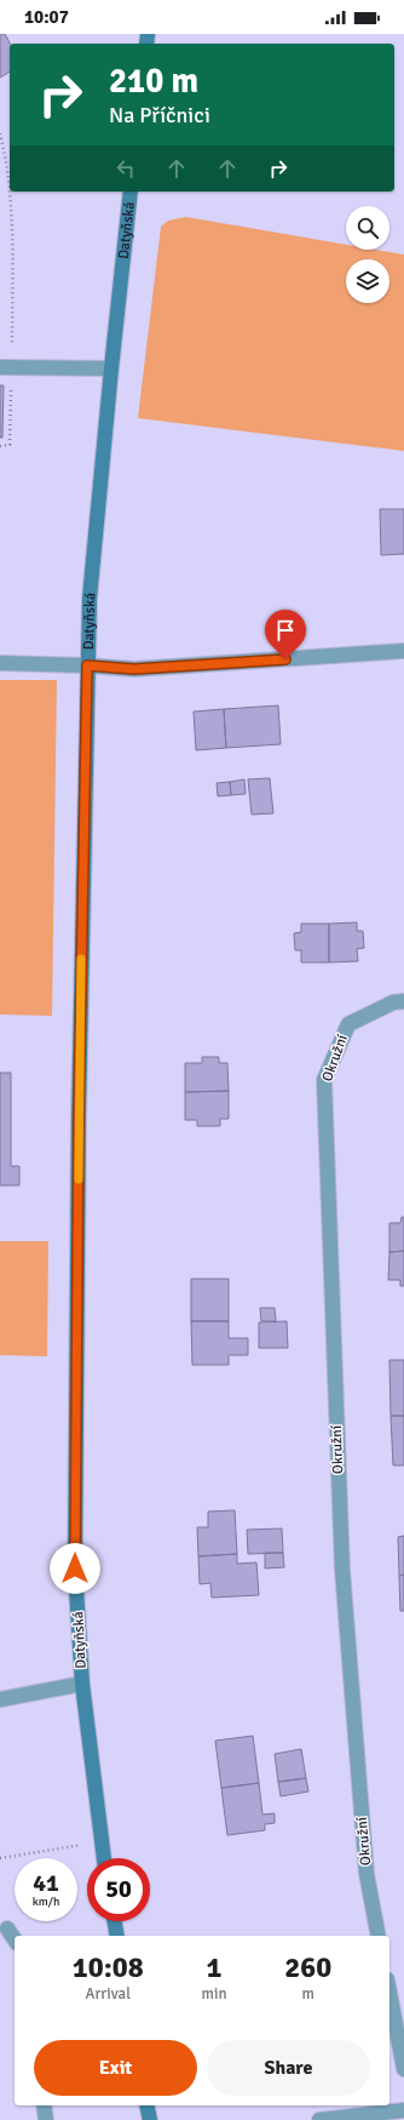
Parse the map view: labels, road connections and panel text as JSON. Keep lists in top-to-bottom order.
{
  "streets": {
    "main road": ["Datyňská"],
    "street": ["Okružní"]
  },
  "page": {
    "status": "10:07",
    "turn": ["210 m", "Na Příčnici"],
    "speed": "41 km/h",
    "limit": "50",
    "eta": [
      "10:08",
      "Arrival",
      "1",
      "min",
      "260",
      "m"
    ],
    "buttons": ["Exit", "Share"]
  }
}
